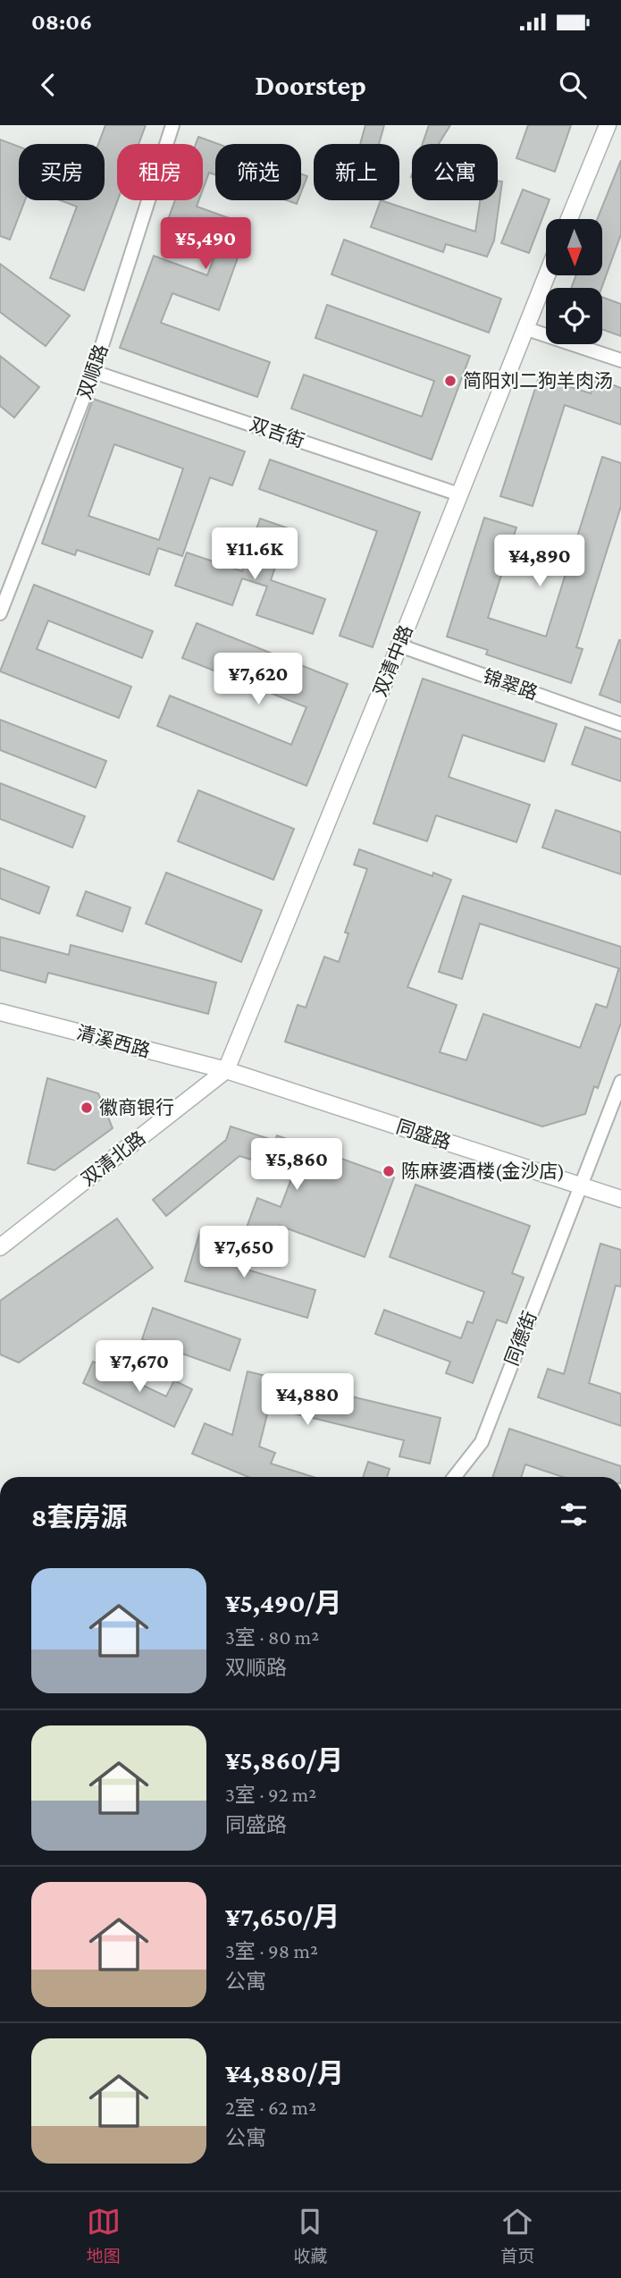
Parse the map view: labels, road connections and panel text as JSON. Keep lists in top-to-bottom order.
{
  "streets": {
    "street": [
      "双顺路",
      "双吉街",
      "双清中路",
      "锦翠路",
      "清溪西路",
      "同盛路",
      "双清北路",
      "同德街"
    ]
  },
  "crossings": [
    ["双顺路", "双吉街"],
    ["双吉街", "双清中路"],
    ["双清中路", "锦翠路"],
    ["双清中路", "清溪西路"],
    ["双清中路", "同盛路"],
    ["双清中路", "双清北路"],
    ["清溪西路", "同盛路"],
    ["清溪西路", "双清北路"],
    ["同盛路", "双清北路"],
    ["同盛路", "同德街"]
  ],
  "places": ["简阳刘二狗羊肉汤", "徽商银行", "陈麻婆酒楼(金沙店)"],
  "north": "bottom",
  "page": {
    "status": "08:06",
    "header": "Doorstep",
    "chip": [
      "买房",
      "租房",
      "筛选",
      "新上",
      "公寓"
    ],
    "price": [
      "¥5,490",
      "¥11.6K",
      "¥4,890",
      "¥7,620",
      "¥5,860",
      "¥7,650",
      "¥7,670",
      "¥4,880"
    ],
    "heading": "8套房源",
    "list": [
      {
        "name": "¥5,490/月",
        "note": "3室 · 80 m² · 双顺路"
      },
      {
        "name": "¥5,860/月",
        "note": "3室 · 92 m² · 同盛路"
      },
      {
        "name": "¥7,650/月",
        "note": "3室 · 98 m² · 公寓"
      },
      {
        "name": "¥4,880/月",
        "note": "2室 · 62 m² · 公寓"
      }
    ],
    "tabs": ["地图", "收藏", "首页"]
  }
}
